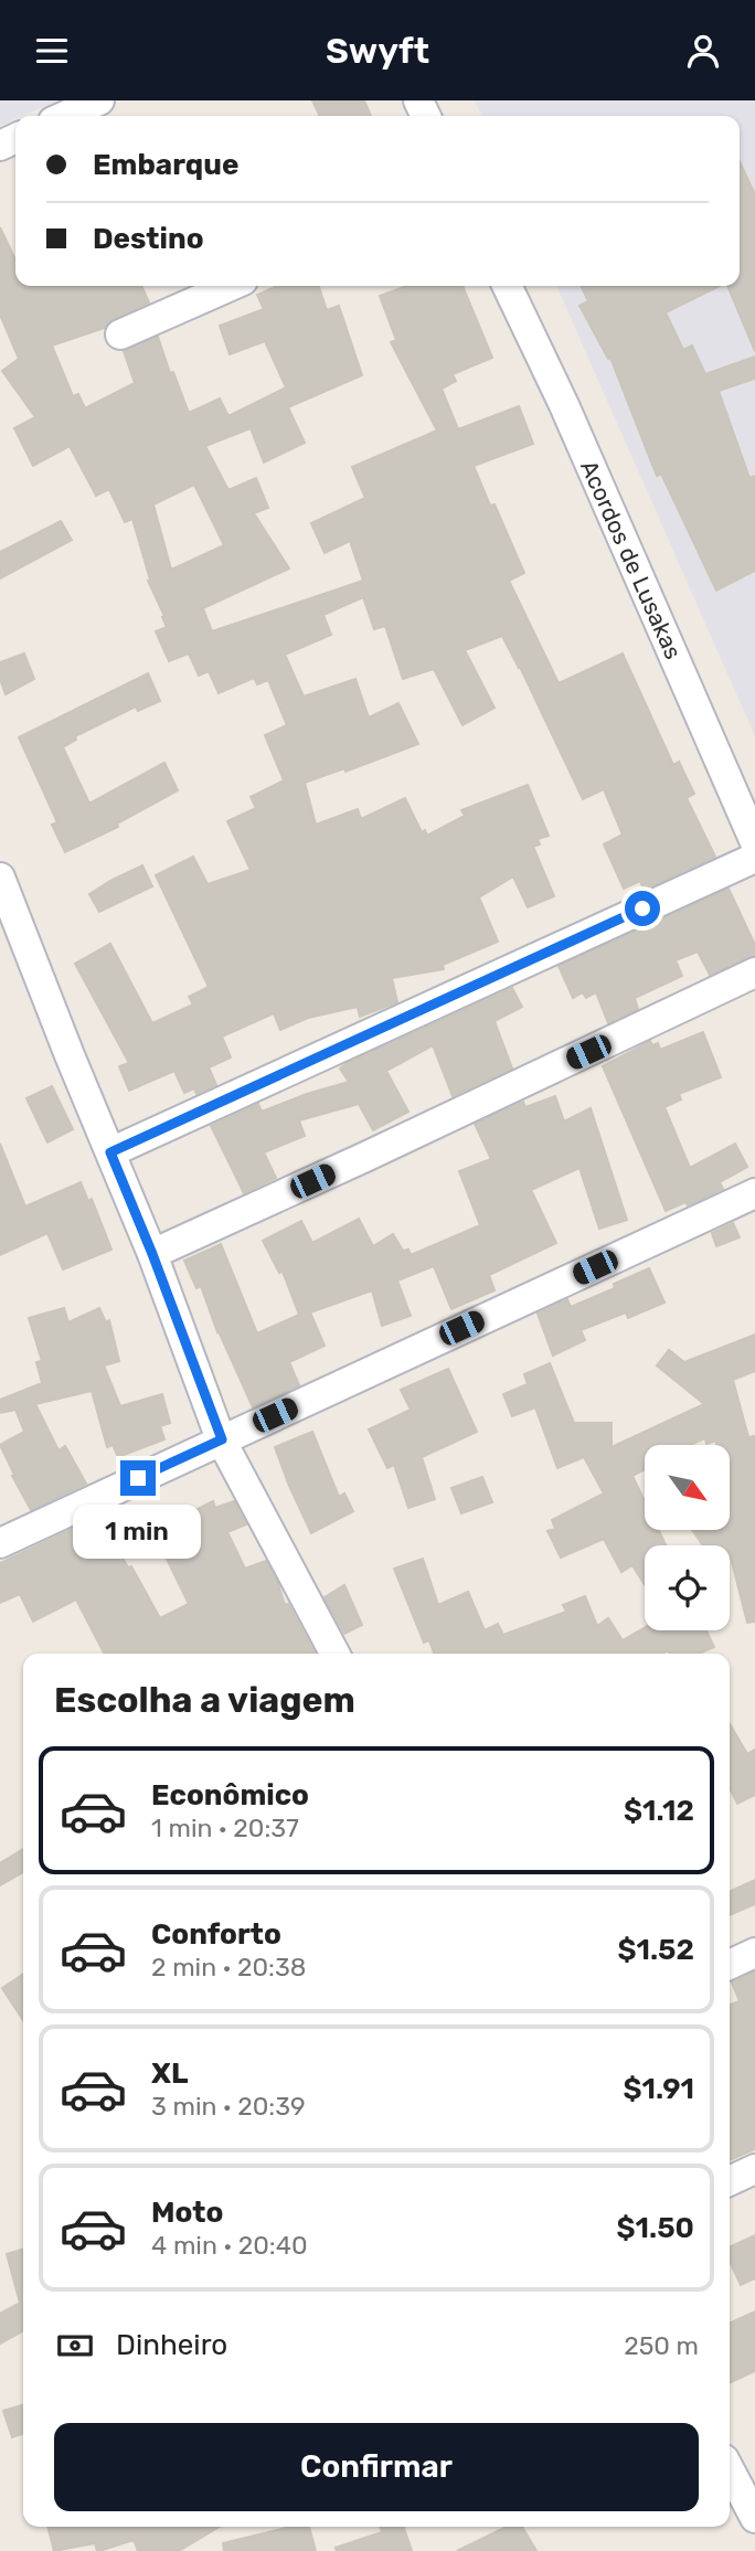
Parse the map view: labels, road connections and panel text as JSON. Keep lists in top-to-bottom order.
{
  "streets": {
    "street": ["Acordos de Lusakas"]
  },
  "north": "bottom right",
  "page": {
    "header": "Swyft",
    "banner": ["Embarque", "Destino"],
    "bubble": "1 min",
    "heading": "Escolha a viagem",
    "list": [
      {
        "name": "Econômico",
        "note": "1 min · 20:37",
        "value": "$1.12"
      },
      {
        "name": "Conforto",
        "note": "2 min · 20:38",
        "value": "$1.52"
      },
      {
        "name": "XL",
        "note": "3 min · 20:39",
        "value": "$1.91"
      },
      {
        "name": "Moto",
        "note": "4 min · 20:40",
        "value": "$1.50"
      }
    ],
    "pay": ["Dinheiro", "250 m"],
    "buttons": "Confirmar"
  }
}
